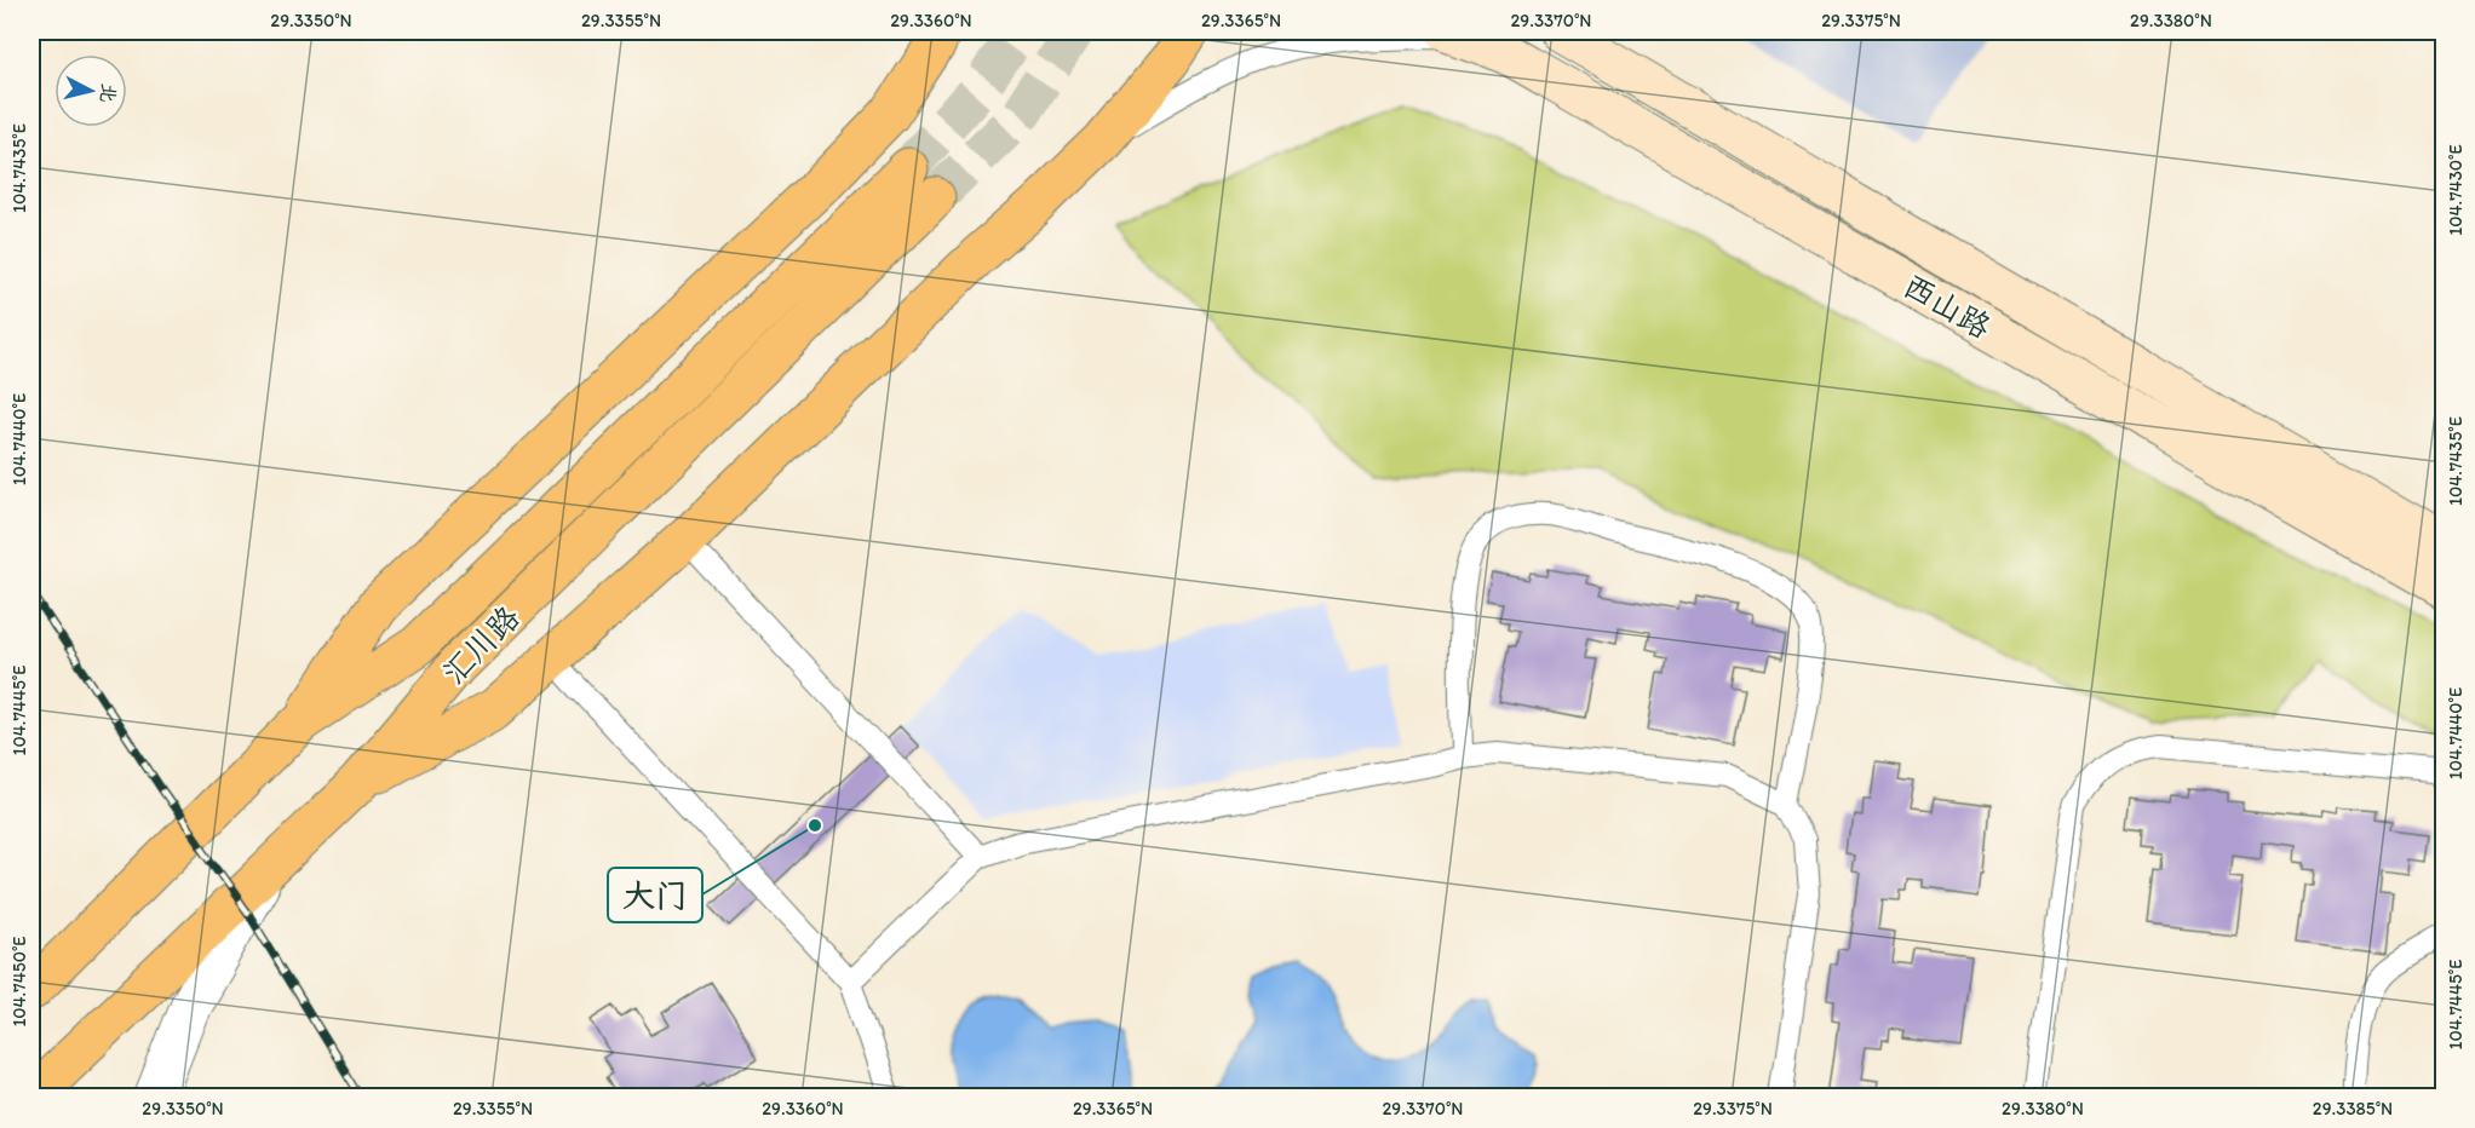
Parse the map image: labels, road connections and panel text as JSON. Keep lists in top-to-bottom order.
{
  "streets": {
    "main road": ["西山路", "汇川路"]
  },
  "places": ["大门"],
  "north": "right",
  "coordinates": [
    "29.3350°N",
    "29.3355°N",
    "29.3360°N",
    "29.3365°N",
    "29.3370°N",
    "29.3375°N",
    "29.3380°N",
    "104.7435°E",
    "104.7430°E",
    "104.7440°E",
    "104.7445°E",
    "104.7450°E",
    "29.3385°N"
  ]
}
